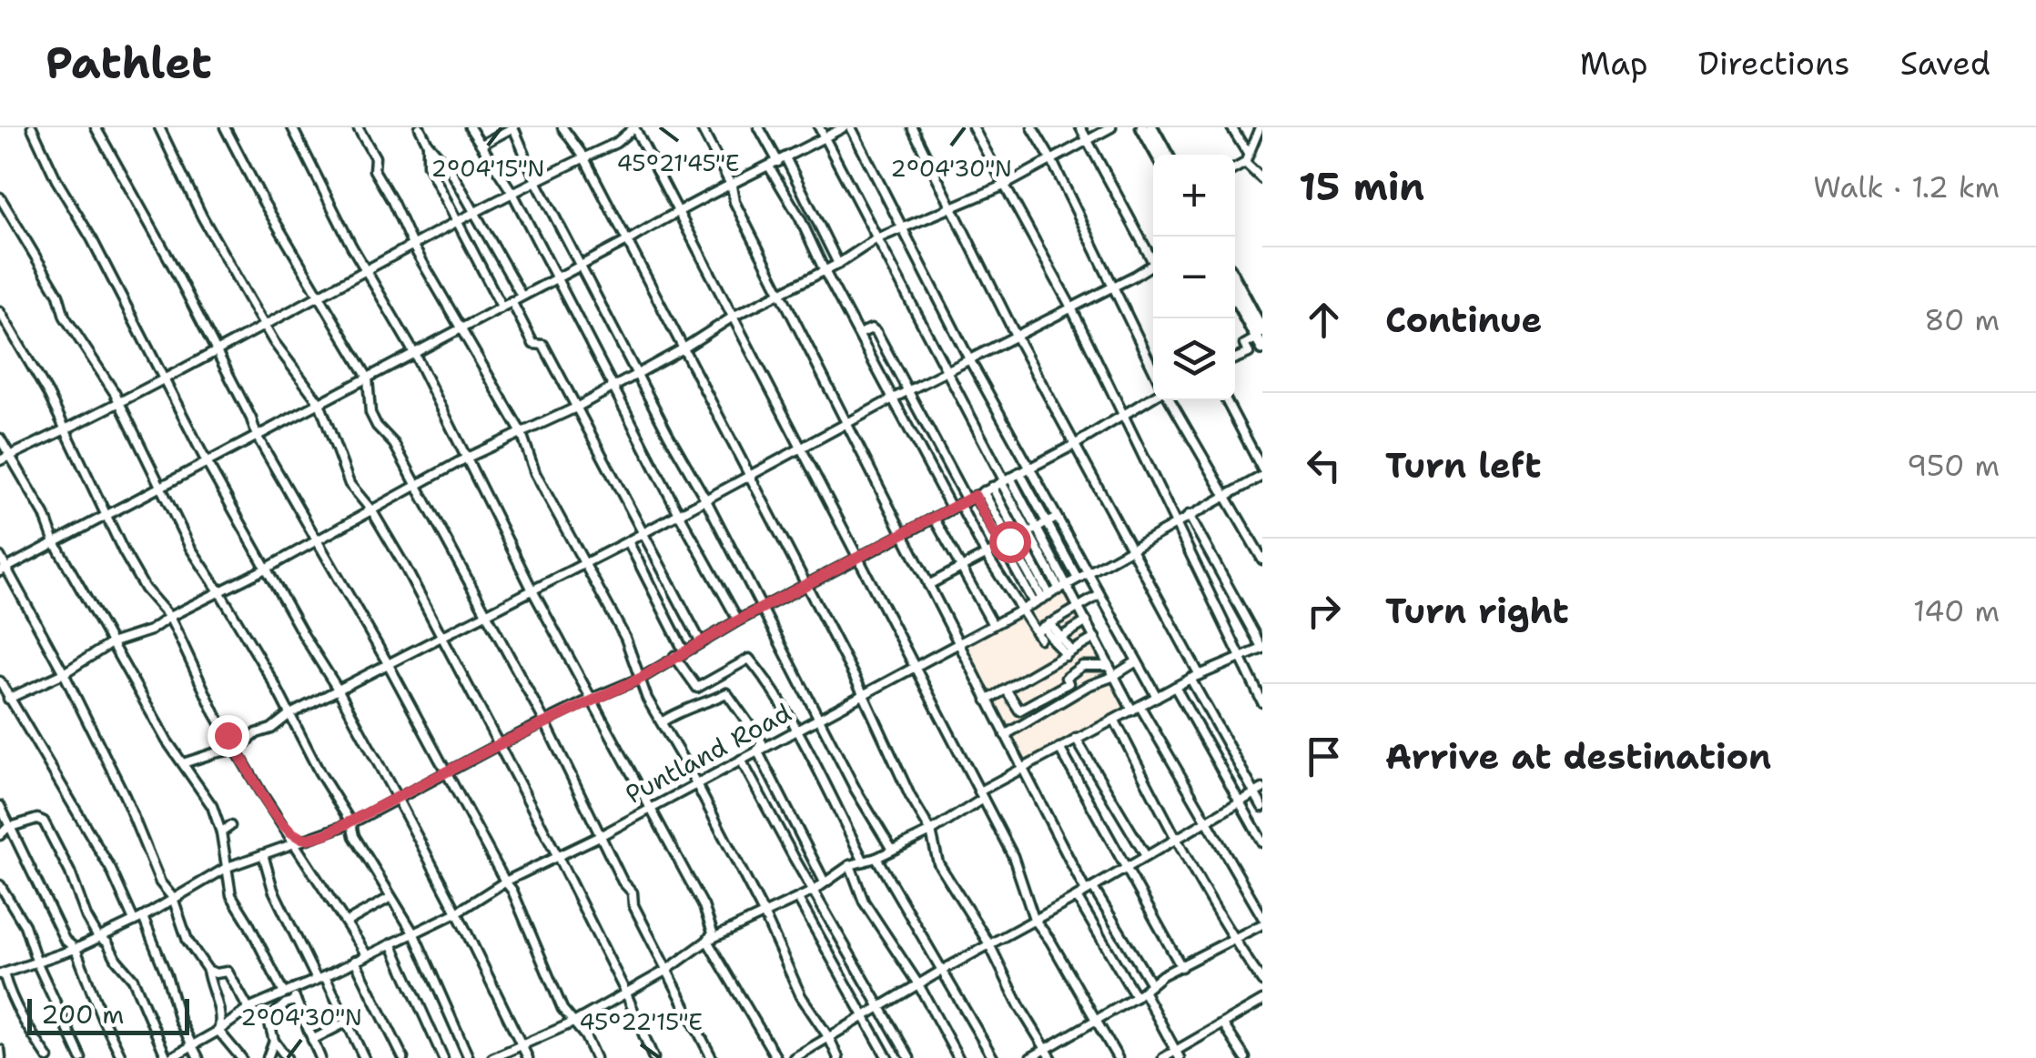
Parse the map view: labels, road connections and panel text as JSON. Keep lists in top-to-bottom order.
{
  "streets": {
    "street": ["Puntland Road"]
  },
  "scale_bar": "200 m",
  "page": {
    "header": "Pathlet",
    "nav": ["Map", "Directions", "Saved"],
    "heading": ["15 min", "Walk · 1.2 km"],
    "map_buttons": ["+", "−"],
    "list": [
      ["Continue", "80 m"],
      ["Turn left", "950 m"],
      ["Turn right", "140 m"],
      "Arrive at destination"
    ],
    "scale": "200 m"
  },
  "coordinates": [
    "45°21'45\"E",
    "2°04'15\"N",
    "2°04'30\"N",
    "45°22'15\"E"
  ]
}
